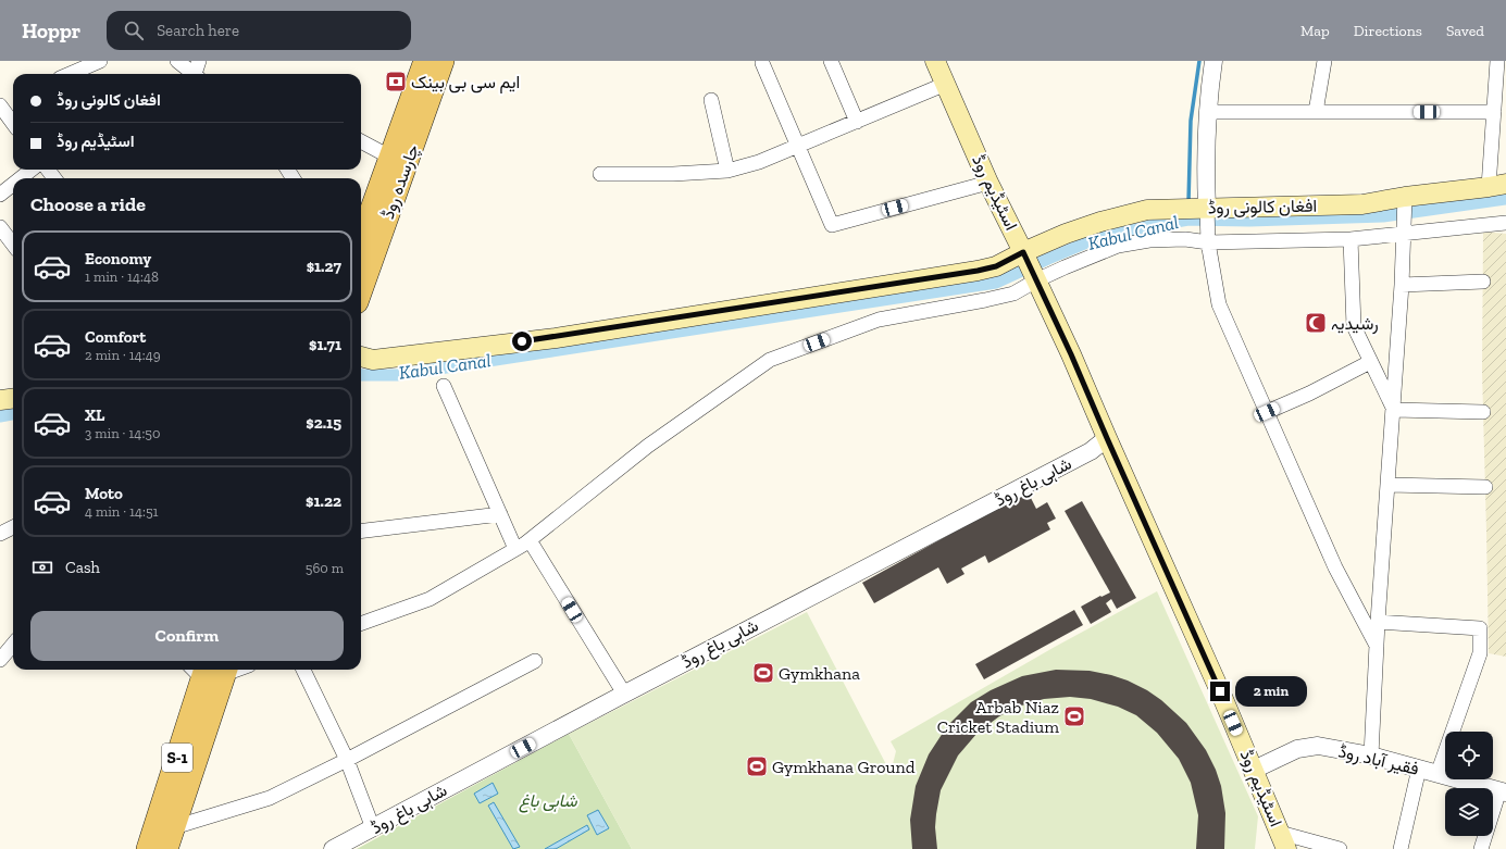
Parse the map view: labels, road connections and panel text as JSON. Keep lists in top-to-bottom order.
{
  "streets": {
    "main road": [
      "چارسدہ روڈ",
      "اسٹیڈیم روڈ",
      "افغان کالونی روڈ",
      "S-1"
    ],
    "street": ["شاہی باغ روڈ", "فقیر آباد روڈ"]
  },
  "crossings": [
    ["اسٹیڈیم روڈ", "افغان کالونی روڈ"],
    ["اسٹیڈیم روڈ", "شاہی باغ روڈ"],
    ["اسٹیڈیم روڈ", "فقیر آباد روڈ"]
  ],
  "water": ["Kabul Canal"],
  "parks": ["شاہی باغ"],
  "places": {
    "bank": ["ایم سی بی بینک"],
    "mosque": ["رشیدیہ"],
    "sports": ["Gymkhana", "Arbab Niaz Cricket Stadium", "Gymkhana Ground"]
  },
  "page": {
    "header": "Hoppr",
    "search": "Search here",
    "nav": ["Map", "Directions", "Saved"],
    "banner": ["افغان کالونی روڈ", "اسٹیڈیم روڈ"],
    "heading": "Choose a ride",
    "list": [
      {
        "name": "Economy",
        "note": "1 min · 14:48",
        "value": "$1.27"
      },
      {
        "name": "Comfort",
        "note": "2 min · 14:49",
        "value": "$1.71"
      },
      {
        "name": "XL",
        "note": "3 min · 14:50",
        "value": "$2.15"
      },
      {
        "name": "Moto",
        "note": "4 min · 14:51",
        "value": "$1.22"
      }
    ],
    "pay": ["Cash", "560 m"],
    "buttons": "Confirm",
    "bubble": "2 min"
  }
}
